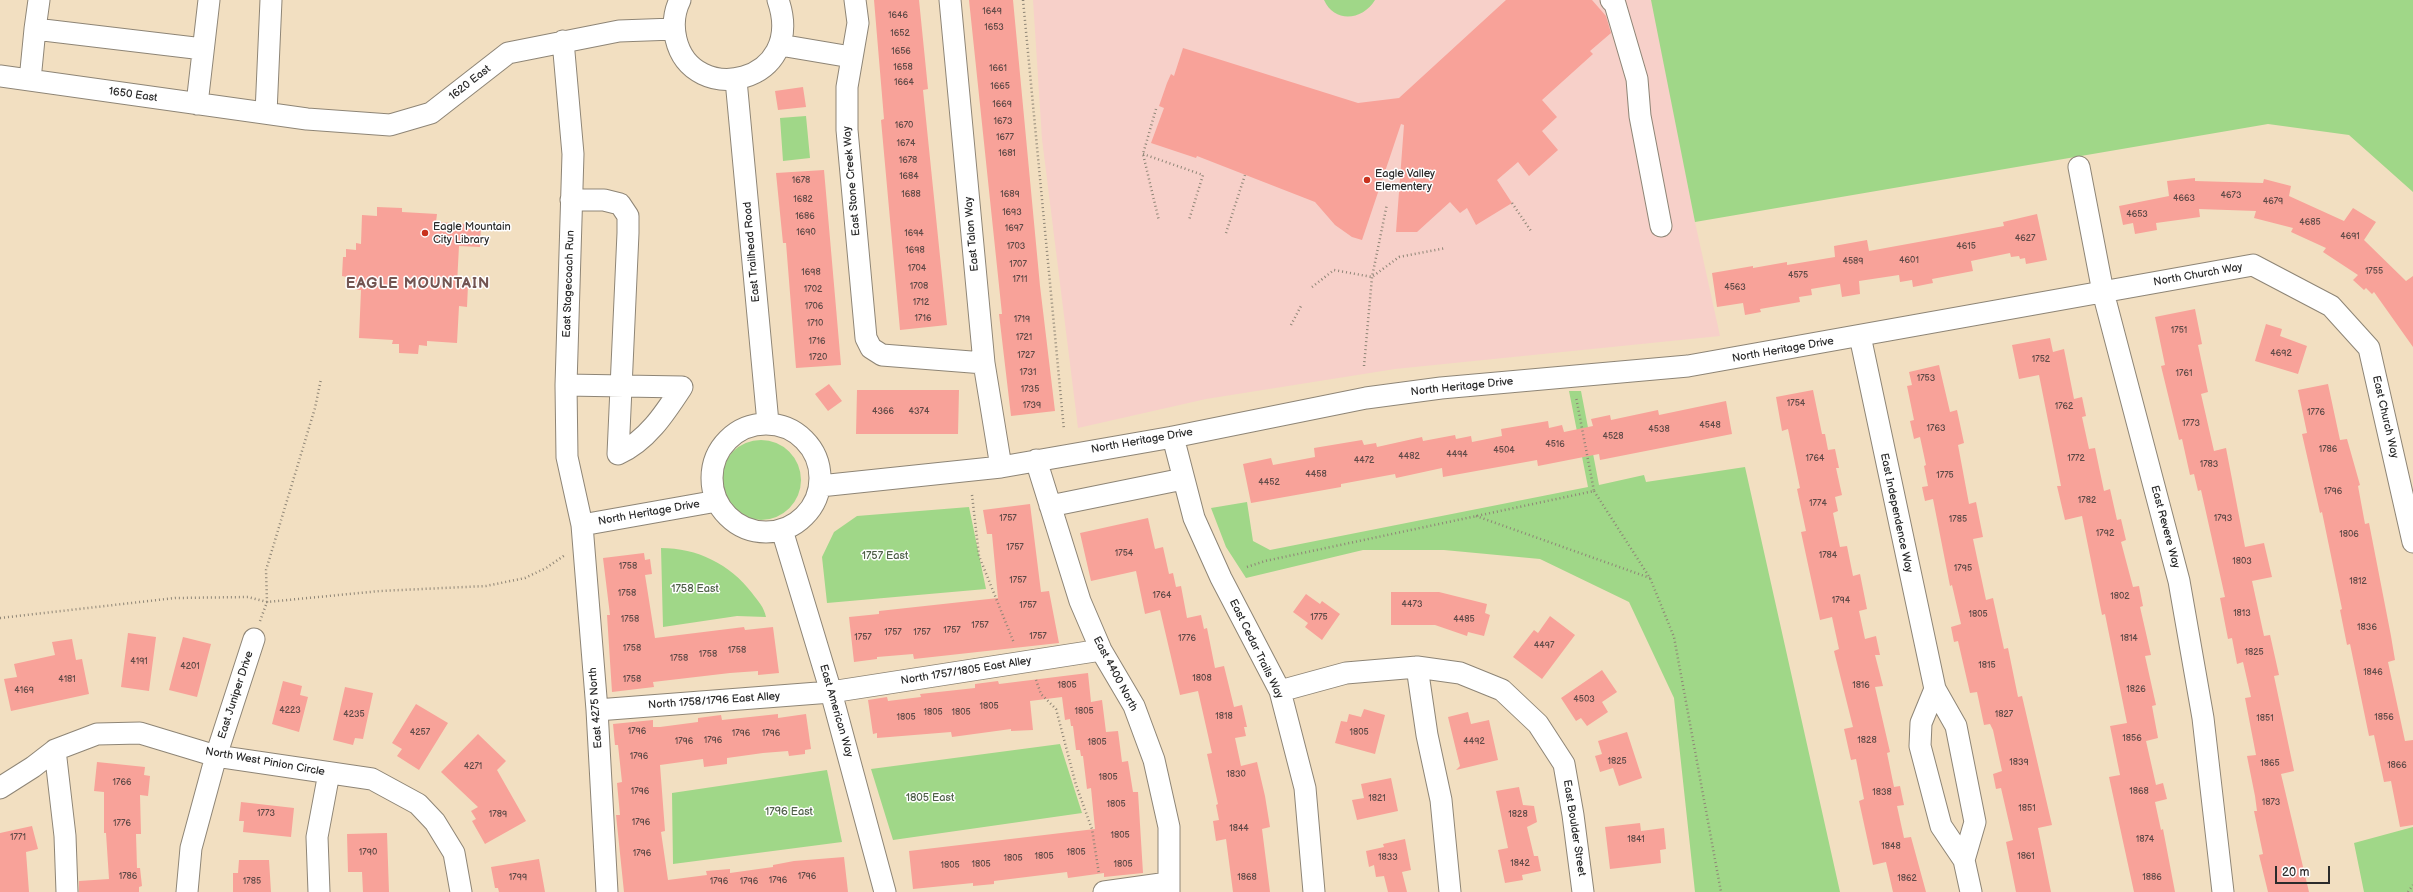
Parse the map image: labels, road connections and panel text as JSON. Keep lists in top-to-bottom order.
{
  "streets": {
    "street": [
      "1620 East",
      "1650 East",
      "East Stone Creek Way",
      "East Talon Way",
      "East Trailhead Road",
      "North Church Way",
      "East Stagecoach Run",
      "North Heritage Drive",
      "East Church Way",
      "East Independence Way",
      "East Revere Way",
      "East Cedar Trails Way",
      "North 1757/1805 East Alley",
      "East 4400 North",
      "East Juniper Drive",
      "North 1758/1796 East Alley",
      "East 4275 North",
      "East American Way",
      "North West Pinion Circle",
      "East Boulder Street"
    ]
  },
  "crossings": [
    ["1620 East", "1650 East"],
    ["1620 East", "East Stagecoach Run"],
    ["East Stone Creek Way", "East Talon Way"],
    ["East Talon Way", "North Heritage Drive"],
    ["East Trailhead Road", "North Heritage Drive"],
    ["East Trailhead Road", "East American Way"],
    ["North Church Way", "North Heritage Drive"],
    ["North Church Way", "East Church Way"],
    ["North Church Way", "East Revere Way"],
    ["East Stagecoach Run", "North Heritage Drive"],
    ["East Stagecoach Run", "East 4275 North"],
    ["North Heritage Drive", "East Independence Way"],
    ["North Heritage Drive", "East Revere Way"],
    ["North Heritage Drive", "East Cedar Trails Way"],
    ["North Heritage Drive", "East 4400 North"],
    ["North Heritage Drive", "East 4275 North"],
    ["North Heritage Drive", "East American Way"],
    ["North 1757/1805 East Alley", "East 4400 North"],
    ["North 1757/1805 East Alley", "North 1758/1796 East Alley"],
    ["North 1757/1805 East Alley", "East American Way"],
    ["East Juniper Drive", "North West Pinion Circle"],
    ["North 1758/1796 East Alley", "East 4275 North"],
    ["North 1758/1796 East Alley", "East American Way"]
  ],
  "districts": ["EAGLE MOUNTAIN"],
  "parks": [
    "1757 East",
    "1758 East",
    "1805 East",
    "1796 East"
  ],
  "places": ["Eagle Valley Elementery", "Eagle Mountain City Library"],
  "house_numbers": [
    "1649",
    "1646",
    "1653",
    "1652",
    "1656",
    "1658",
    "1661",
    "1664",
    "1665",
    "1669",
    "1673",
    "1670",
    "1677",
    "1674",
    "1681",
    "1678",
    "1684",
    "1678",
    "1688",
    "1689",
    "4673",
    "4663",
    "1682",
    "4679",
    "1693",
    "4653",
    "1686",
    "4685",
    "1697",
    "1690",
    "1694",
    "4691",
    "4627",
    "1703",
    "4615",
    "1698",
    "4601",
    "4589",
    "1707",
    "1704",
    "1755",
    "1698",
    "4575",
    "1711",
    "1708",
    "4563",
    "1702",
    "1712",
    "1706",
    "1716",
    "1719",
    "1710",
    "1751",
    "1721",
    "1716",
    "4692",
    "1727",
    "1720",
    "1752",
    "1731",
    "1761",
    "1753",
    "1735",
    "1754",
    "1739",
    "1762",
    "4366",
    "4374",
    "1776",
    "1773",
    "4548",
    "1763",
    "4538",
    "4528",
    "4516",
    "1786",
    "4504",
    "4494",
    "4482",
    "1764",
    "1772",
    "4472",
    "1783",
    "4458",
    "1775",
    "4452",
    "1796",
    "1782",
    "1774",
    "1757",
    "1793",
    "1785",
    "1792",
    "1806",
    "1757",
    "1754",
    "1784",
    "1803",
    "1758",
    "1795",
    "1757",
    "1812",
    "1758",
    "1764",
    "1802",
    "1794",
    "4473",
    "1757",
    "1813",
    "1805",
    "1775",
    "1758",
    "4485",
    "1757",
    "1836",
    "1757",
    "1757",
    "1757",
    "1757",
    "1757",
    "1776",
    "1814",
    "4497",
    "1758",
    "1758",
    "1825",
    "1758",
    "1758",
    "4191",
    "1815",
    "4201",
    "1846",
    "1808",
    "4181",
    "1758",
    "1805",
    "1816",
    "1826",
    "4169",
    "4503",
    "1805",
    "4223",
    "1805",
    "1805",
    "1805",
    "4235",
    "1827",
    "1818",
    "1805",
    "1856",
    "1851",
    "1796",
    "4257",
    "1805",
    "1796",
    "1796",
    "1856",
    "1796",
    "1828",
    "1796",
    "4492",
    "1805",
    "1796",
    "1825",
    "1839",
    "1865",
    "1866",
    "4271",
    "1830",
    "1805",
    "1766",
    "1796",
    "1868",
    "1838",
    "1821",
    "1873",
    "1805",
    "1851",
    "1773",
    "1789",
    "1828",
    "1796",
    "1776",
    "1844",
    "1805",
    "1771",
    "1841",
    "1874",
    "1848",
    "1790",
    "1805",
    "1796",
    "1805",
    "1861",
    "1833",
    "1805",
    "1842",
    "1805",
    "1805",
    "1805",
    "1786",
    "1796",
    "1799",
    "1868",
    "1886",
    "1862",
    "1796",
    "1785",
    "1796",
    "1796"
  ],
  "scale_bar": "20 m"
}
